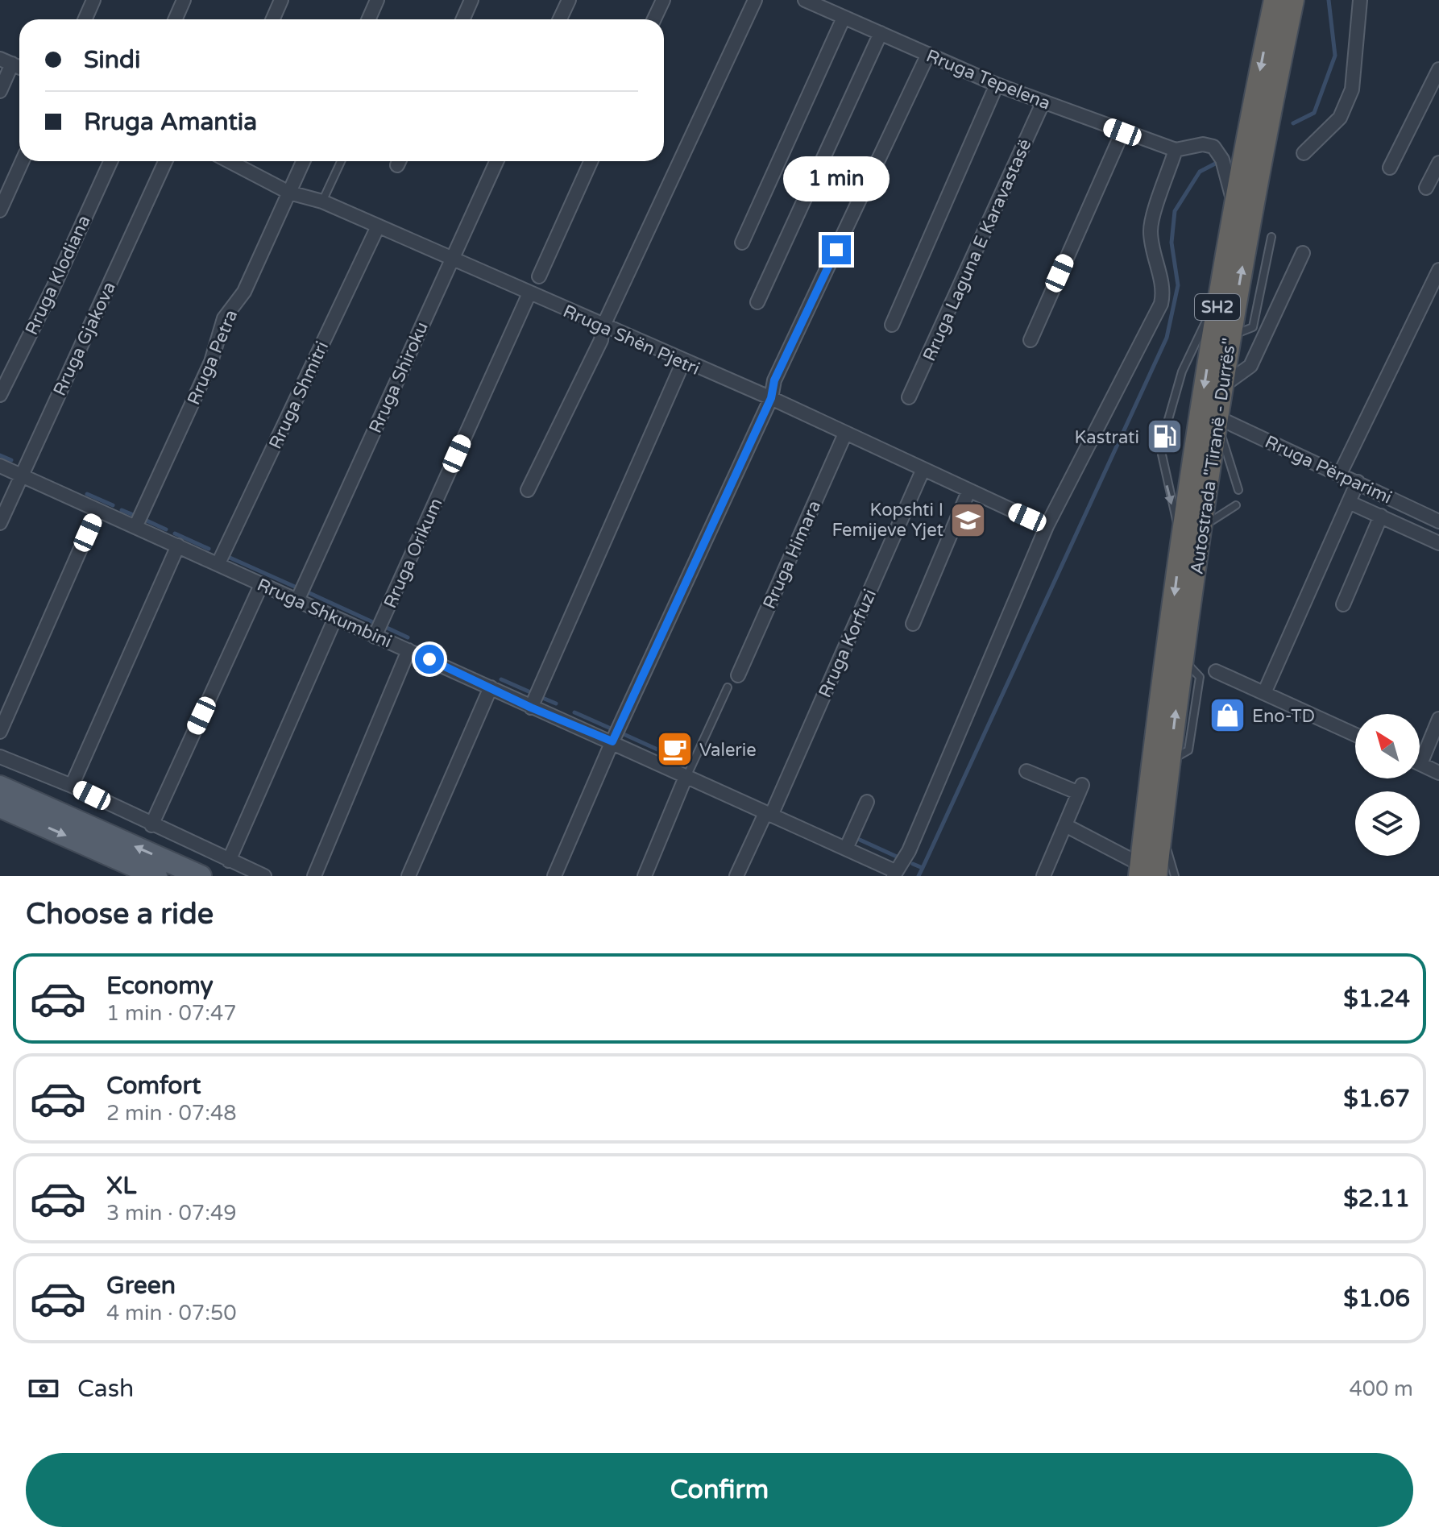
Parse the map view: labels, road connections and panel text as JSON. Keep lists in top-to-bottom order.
{
  "streets": {
    "highway": ["SH2", "Autostrada \"Tiranë - Durrës\""],
    "street": [
      "Rruga Tepelena",
      "Rruga Laguna E Karavastasë",
      "Rruga Klodiana",
      "Rruga Gjakova",
      "Rruga Shën Pjetri",
      "Rruga Petra",
      "Rruga Shiroku",
      "Rruga Shmitri",
      "Rruga Përparimi",
      "Rruga Orikum",
      "Rruga Himara",
      "Rruga Shkumbini",
      "Rruga Korfuzi"
    ]
  },
  "crossings": [
    ["Rruga Tepelena", "Rruga Laguna E Karavastasë"],
    ["Rruga Gjakova", "Rruga Shkumbini"],
    ["Rruga Shën Pjetri", "Rruga Petra"],
    ["Rruga Shën Pjetri", "Rruga Shiroku"],
    ["Rruga Shën Pjetri", "Rruga Shmitri"],
    ["Rruga Shën Pjetri", "Rruga Orikum"],
    ["Rruga Shën Pjetri", "Rruga Himara"],
    ["Rruga Shën Pjetri", "Rruga Korfuzi"],
    ["Rruga Petra", "Rruga Shkumbini"],
    ["Rruga Shiroku", "Rruga Shkumbini"],
    ["Rruga Shmitri", "Rruga Shkumbini"],
    ["Autostrada \"Tiranë - Durrës\"", "Rruga Përparimi"],
    ["Rruga Orikum", "Rruga Shkumbini"],
    ["Rruga Shkumbini", "Rruga Korfuzi"]
  ],
  "places": {
    "fuel station": ["Kastrati"],
    "school or university": ["Kopshti I Femijeve Yjet"],
    "shop": ["Eno-TD"],
    "cafe": ["Valerie"]
  },
  "north": "top left",
  "page": {
    "banner": ["Sindi", "Rruga Amantia"],
    "bubble": "1 min",
    "heading": "Choose a ride",
    "list": [
      {
        "name": "Economy",
        "note": "1 min · 07:47",
        "value": "$1.24"
      },
      {
        "name": "Comfort",
        "note": "2 min · 07:48",
        "value": "$1.67"
      },
      {
        "name": "XL",
        "note": "3 min · 07:49",
        "value": "$2.11"
      },
      {
        "name": "Green",
        "note": "4 min · 07:50",
        "value": "$1.06"
      }
    ],
    "pay": ["Cash", "400 m"],
    "buttons": "Confirm"
  }
}
